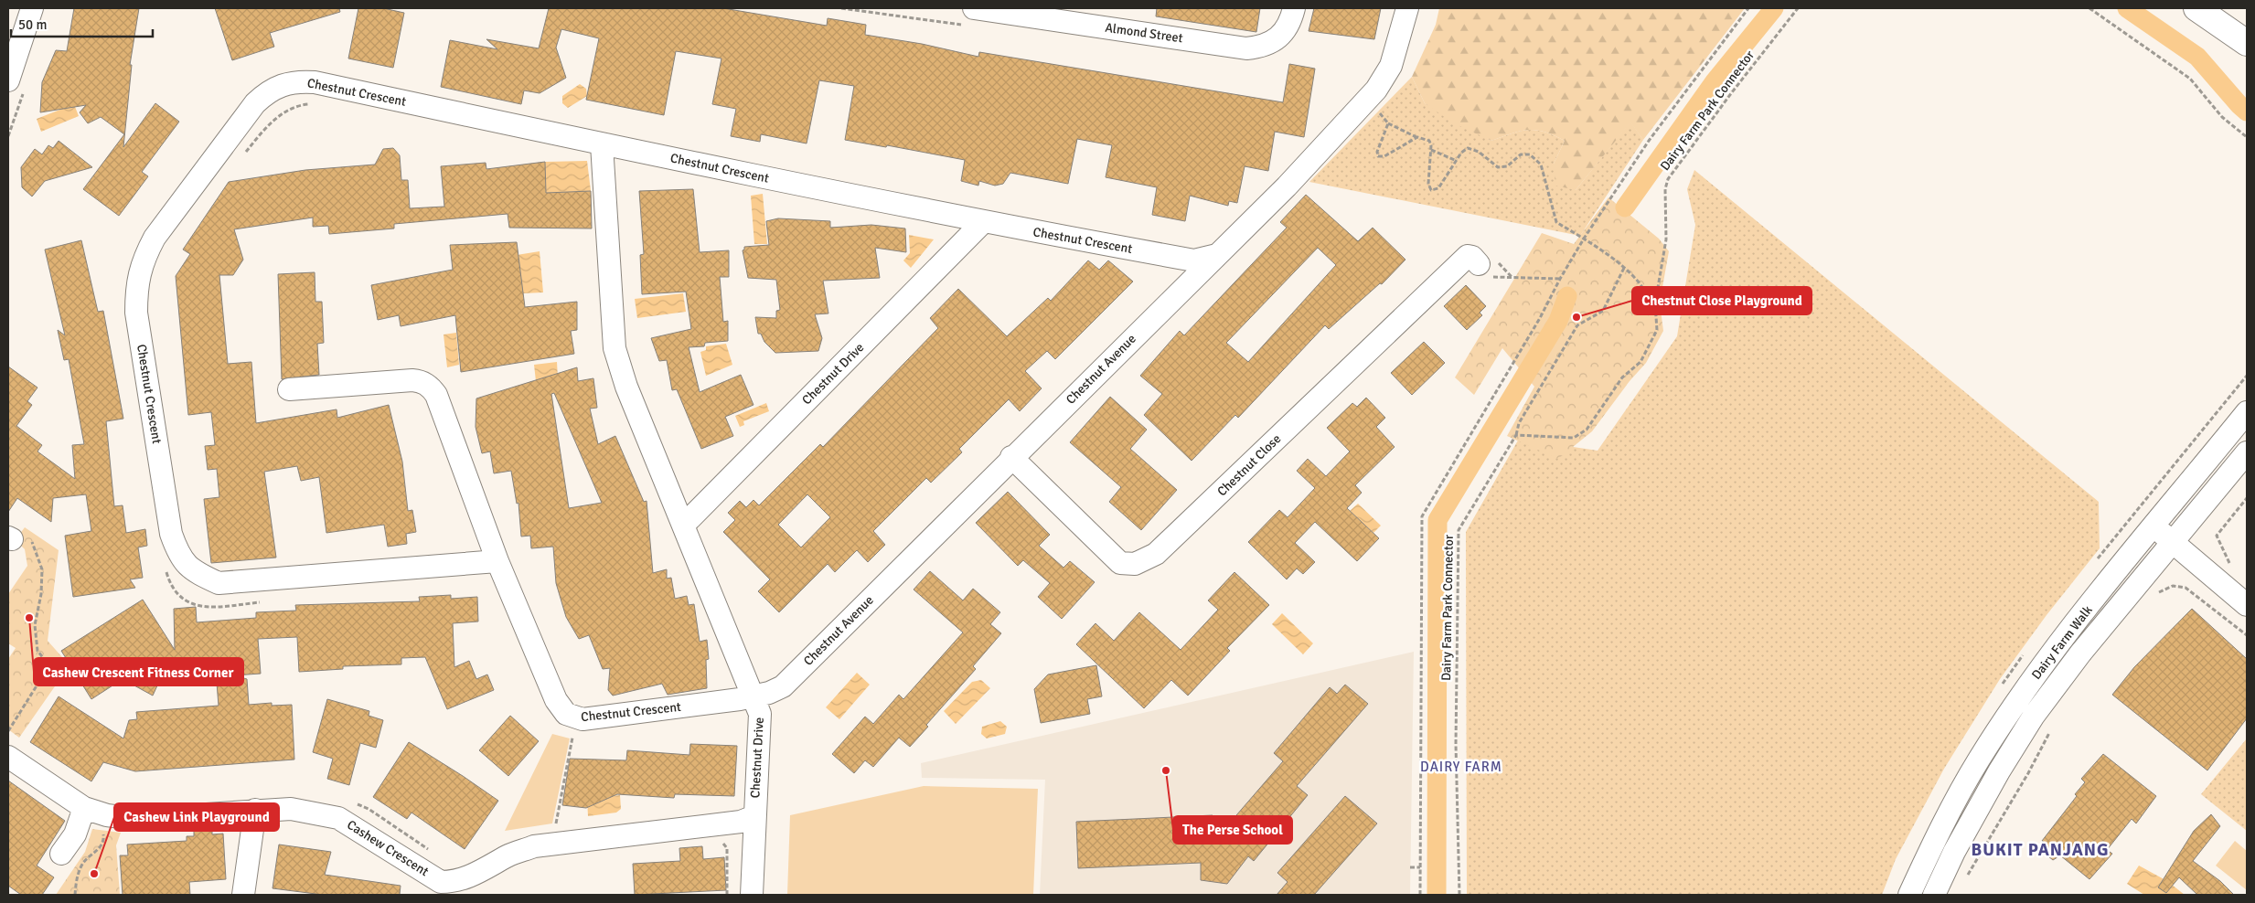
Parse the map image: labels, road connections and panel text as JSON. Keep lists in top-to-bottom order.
{
  "streets": {
    "street": [
      "Almond Street",
      "Chestnut Crescent",
      "Chestnut Avenue",
      "Chestnut Drive",
      "Chestnut Close",
      "Dairy Farm Walk",
      "Cashew Crescent"
    ],
    "path": ["Dairy Farm Park Connector"]
  },
  "crossings": [
    ["Chestnut Crescent", "Chestnut Avenue"],
    ["Chestnut Crescent", "Chestnut Drive"],
    ["Chestnut Avenue", "Chestnut Drive"],
    ["Chestnut Avenue", "Chestnut Close"],
    ["Chestnut Drive", "Cashew Crescent"]
  ],
  "districts": ["DAIRY FARM", "BUKIT PANJANG"],
  "places": [
    "Chestnut Close Playground",
    "Cashew Crescent Fitness Corner",
    "The Perse School",
    "Cashew Link Playground"
  ],
  "scale_bar": "50 m"
}
